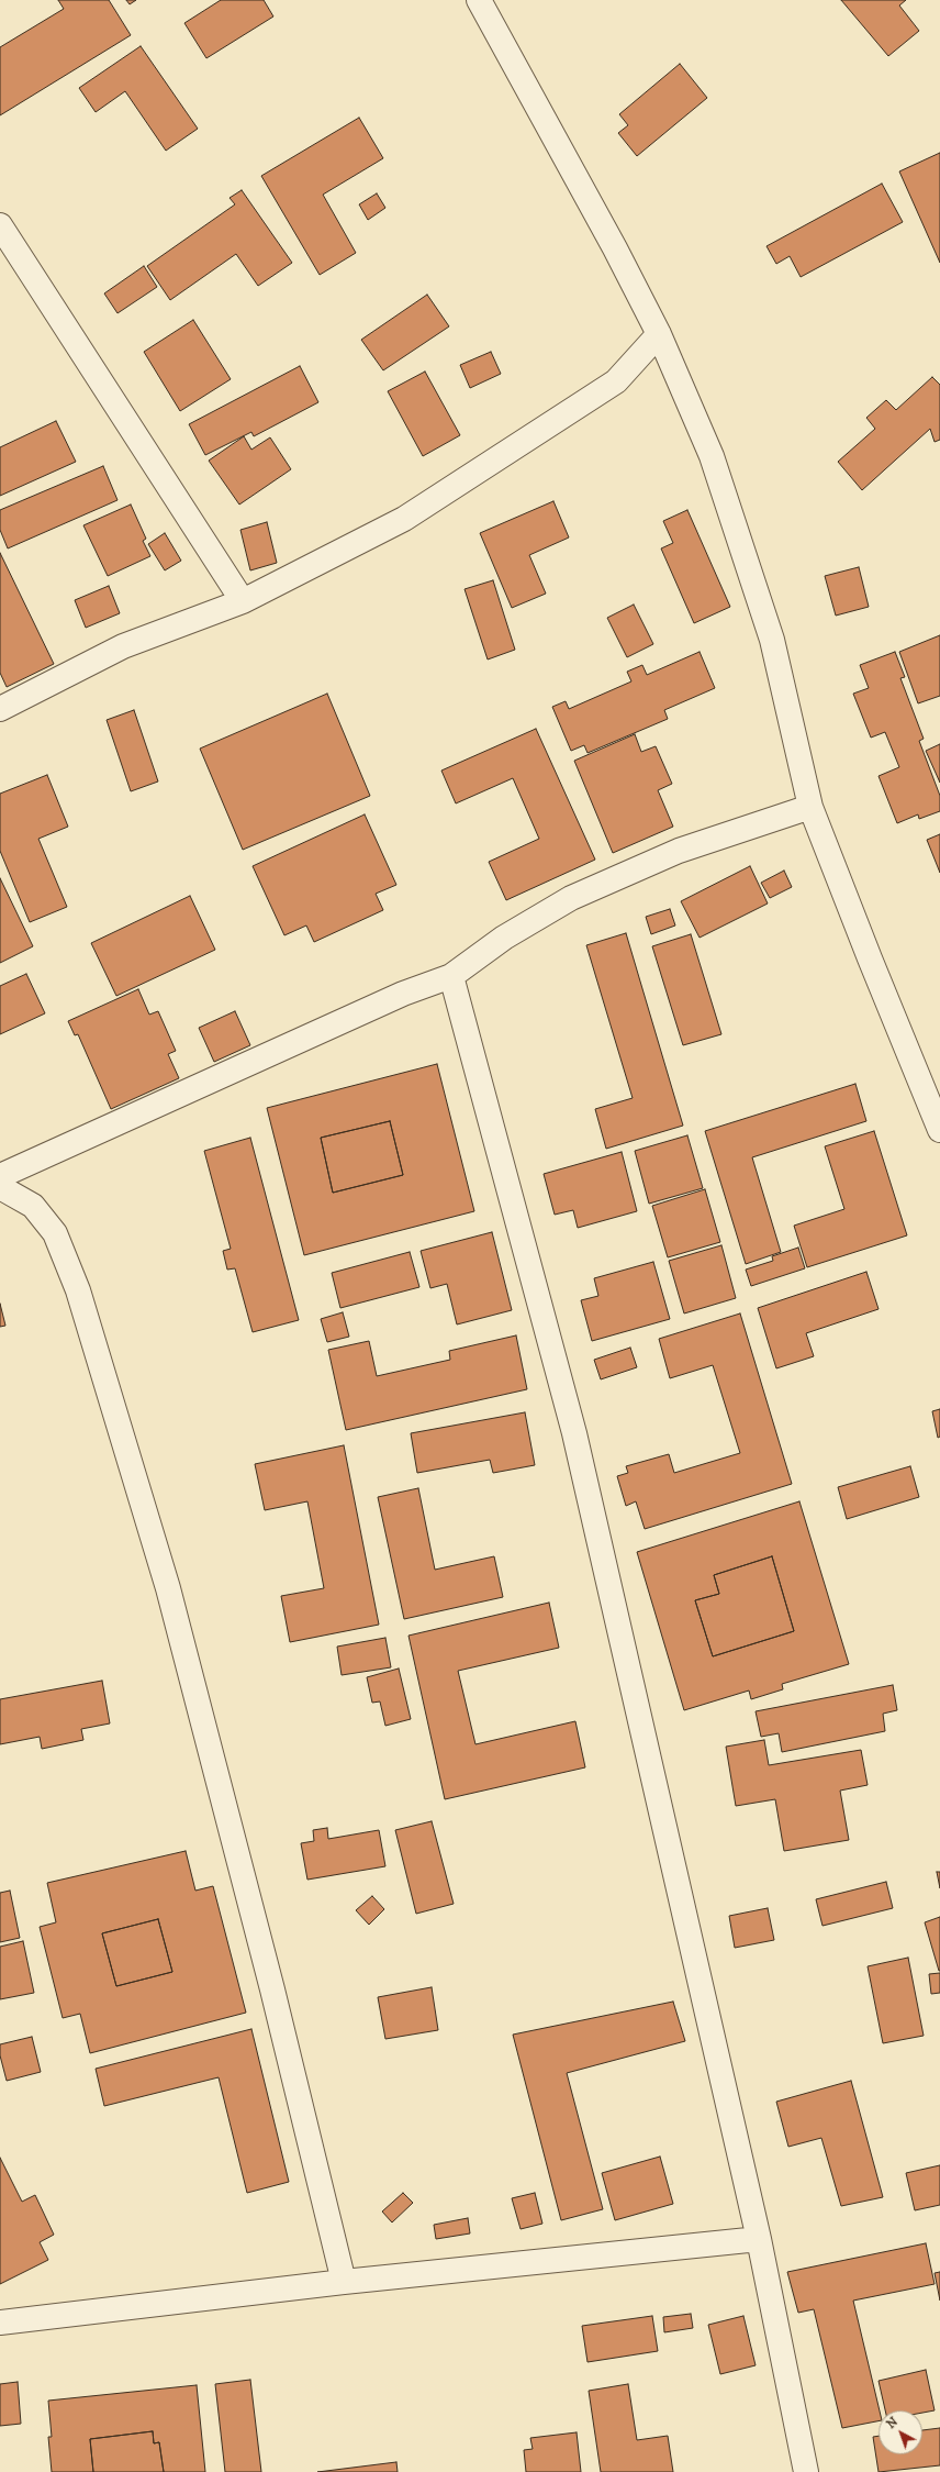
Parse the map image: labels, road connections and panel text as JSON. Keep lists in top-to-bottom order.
{
  "north": "top left"
}
